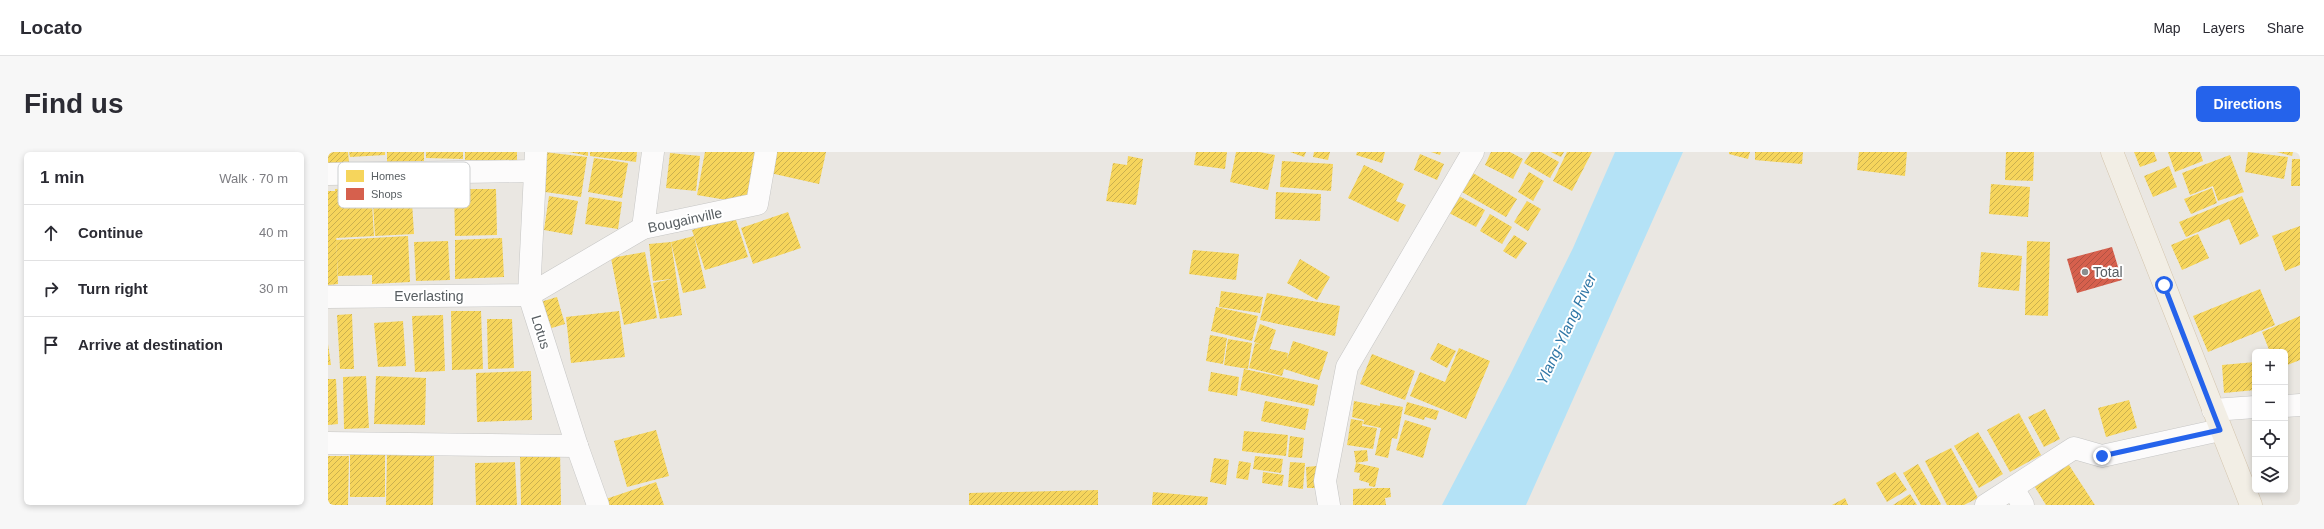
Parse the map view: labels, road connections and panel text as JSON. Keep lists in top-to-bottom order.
{
  "streets": {
    "street": ["Bougainville", "Everlasting", "Lotus"]
  },
  "crossings": [
    ["Bougainville", "Everlasting"],
    ["Bougainville", "Lotus"],
    ["Everlasting", "Lotus"]
  ],
  "water": ["Ylang-Ylang River"],
  "places": ["Total"],
  "legend": ["Homes", "Shops"],
  "page": {
    "header": "Locato",
    "nav": ["Map", "Layers", "Share"],
    "buttons": "Directions",
    "title": "Find us",
    "heading": ["1 min", "Walk · 70 m"],
    "list": [
      ["Continue", "40 m"],
      ["Turn right", "30 m"],
      "Arrive at destination"
    ],
    "map_buttons": ["+", "−"]
  }
}
